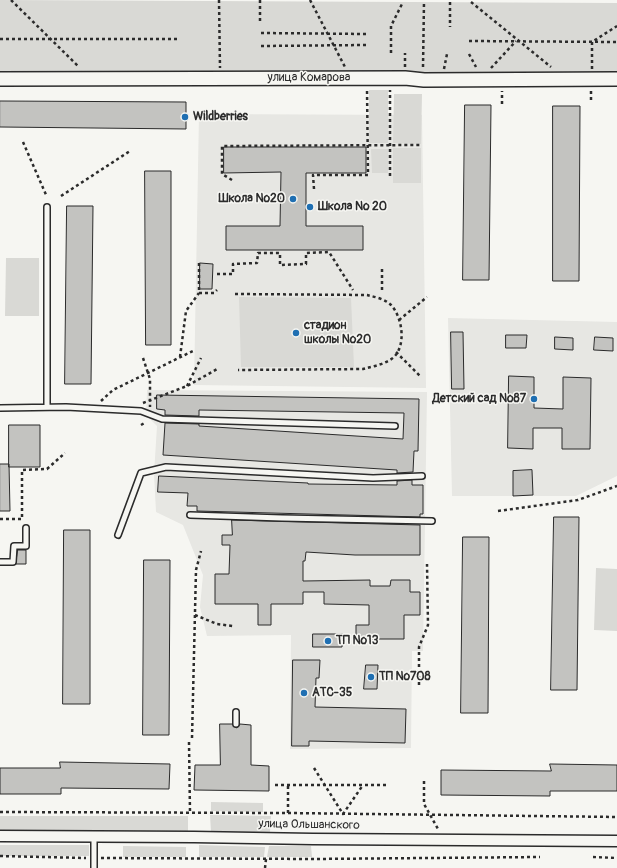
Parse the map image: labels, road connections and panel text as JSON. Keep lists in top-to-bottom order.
{
  "streets": {
    "street": ["улица Комарова", "улица Ольшанского"]
  },
  "places": [
    "Wildberries",
    "Школа №20",
    "Школа № 20",
    "стадион школы №20",
    "Детский сад №87",
    "ТП №13",
    "ТП №708",
    "АТС-35"
  ]
}
